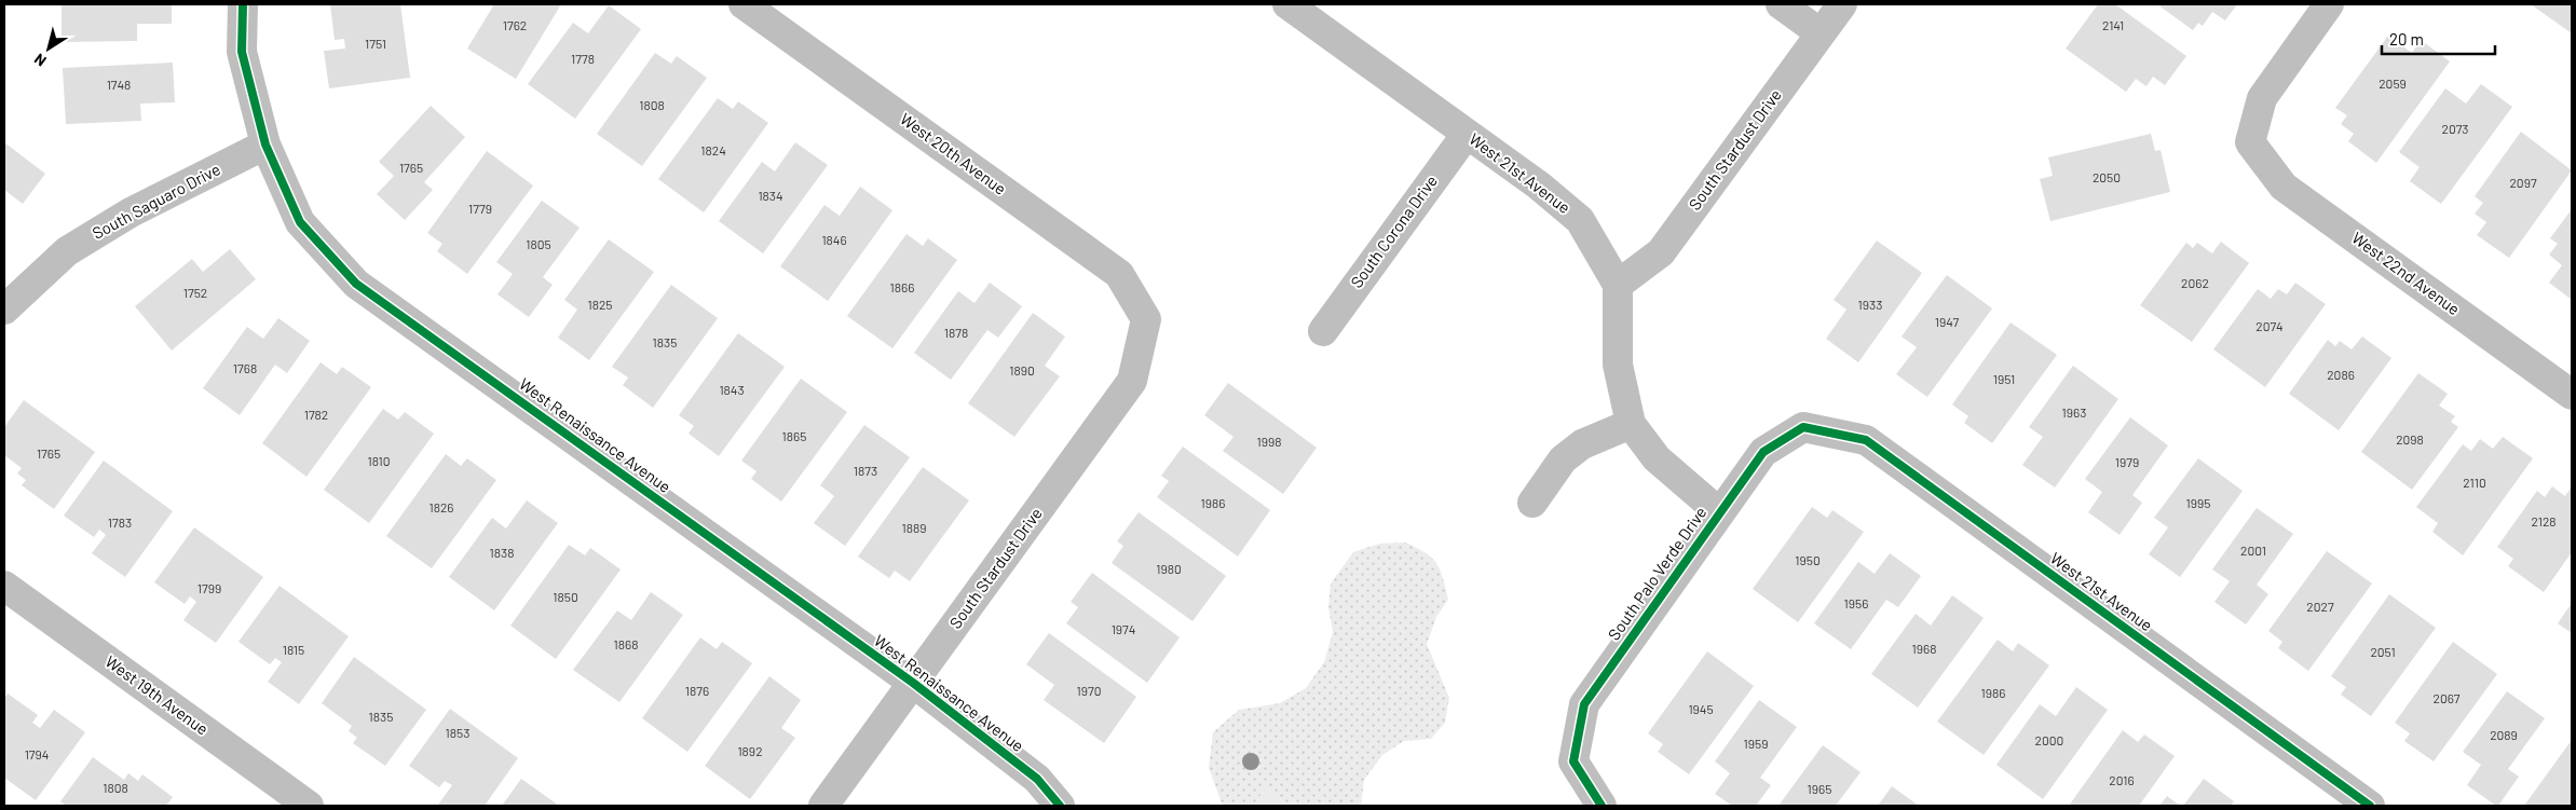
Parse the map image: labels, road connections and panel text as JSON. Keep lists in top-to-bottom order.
{
  "streets": {
    "street": [
      "South Stardust Drive",
      "West 20th Avenue",
      "West 21st Avenue",
      "South Saguaro Drive",
      "South Corona Drive",
      "West 22nd Avenue",
      "West Renaissance Avenue",
      "South Palo Verde Drive",
      "West 19th Avenue"
    ]
  },
  "crossings": [
    ["South Stardust Drive", "West 20th Avenue"],
    ["South Stardust Drive", "West 21st Avenue"],
    ["South Stardust Drive", "West Renaissance Avenue"],
    ["West 21st Avenue", "South Corona Drive"],
    ["West 21st Avenue", "South Palo Verde Drive"],
    ["South Saguaro Drive", "West Renaissance Avenue"]
  ],
  "house_numbers": [
    "1762",
    "2141",
    "1751",
    "1778",
    "2059",
    "1748",
    "1808",
    "2073",
    "1824",
    "1765",
    "2050",
    "2097",
    "1834",
    "1779",
    "1846",
    "1805",
    "2062",
    "1866",
    "1752",
    "1825",
    "1933",
    "1947",
    "2074",
    "1878",
    "1835",
    "1768",
    "1890",
    "2086",
    "1951",
    "1843",
    "1963",
    "1782",
    "1865",
    "2098",
    "1998",
    "1765",
    "1810",
    "1979",
    "1873",
    "2110",
    "1986",
    "1995",
    "1826",
    "2128",
    "1783",
    "1889",
    "2001",
    "1838",
    "1950",
    "1980",
    "1799",
    "1850",
    "1956",
    "2027",
    "1974",
    "1868",
    "1968",
    "1815",
    "2051",
    "1876",
    "1970",
    "1986",
    "2067",
    "1945",
    "1835",
    "1853",
    "2089",
    "2000",
    "1959",
    "1892",
    "1794",
    "2016",
    "1808",
    "1965"
  ],
  "scale_bar": "20 m",
  "north": "bottom left"
}
